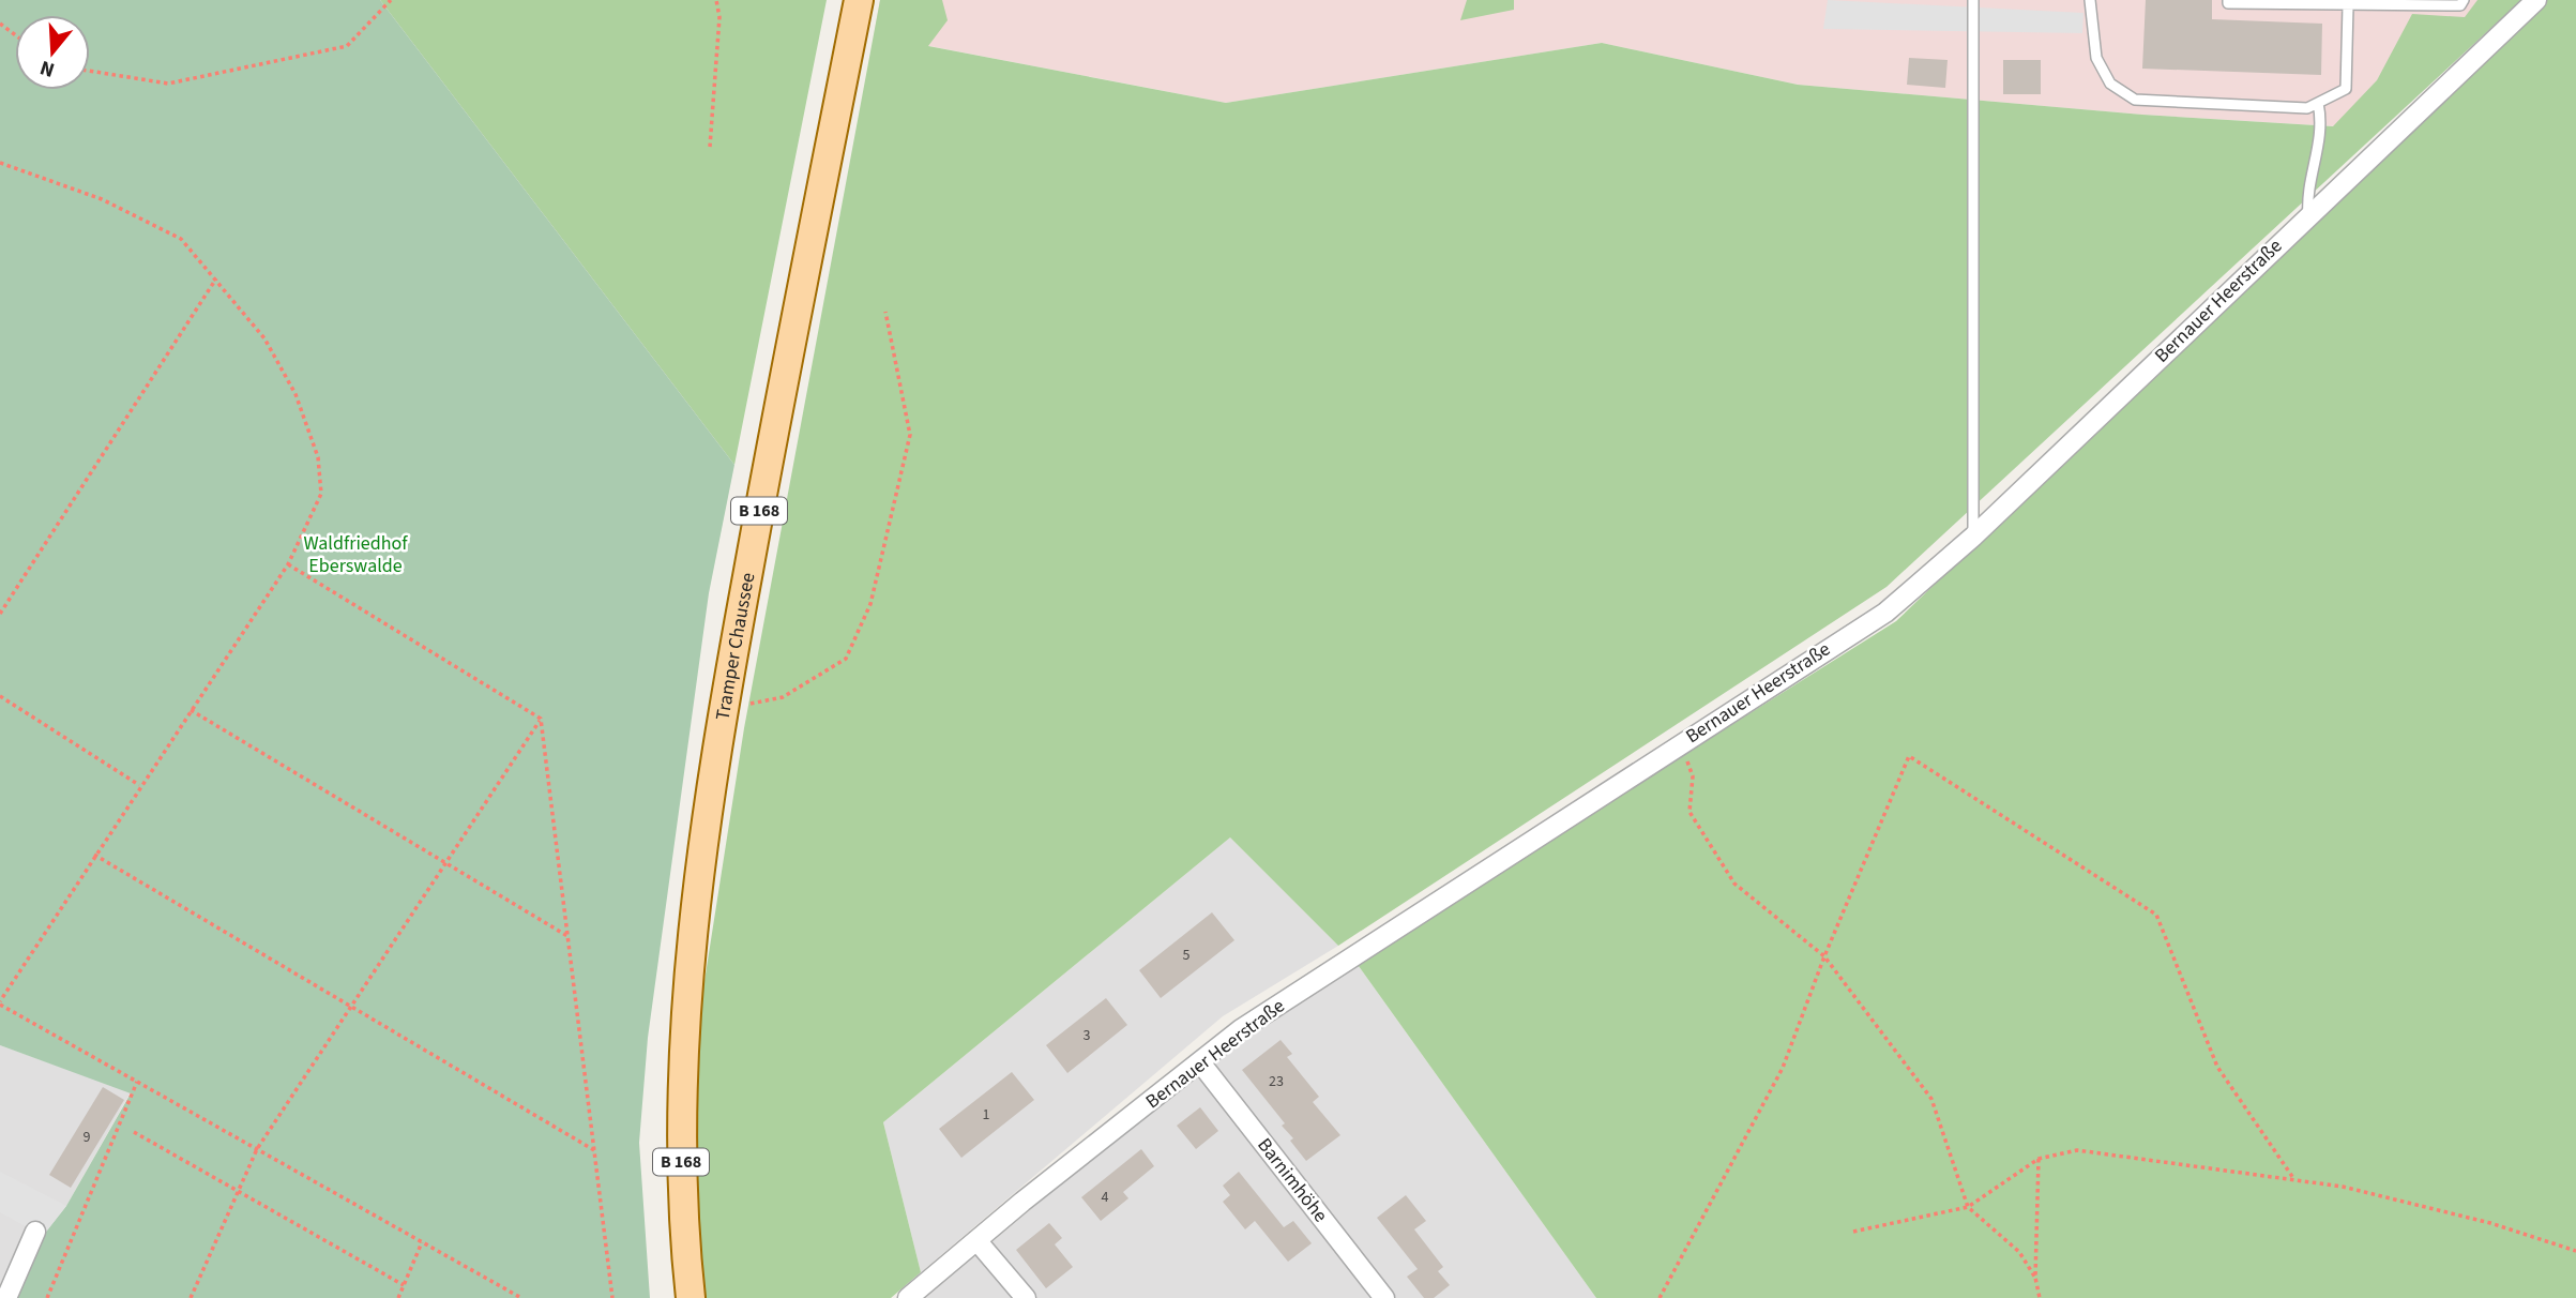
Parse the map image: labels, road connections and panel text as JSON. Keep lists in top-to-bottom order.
{
  "streets": {
    "main road": ["B 168", "Tramper Chaussee"],
    "street": ["Bernauer Heerstraße", "Barnimhöhe"]
  },
  "crossings": [
    ["Bernauer Heerstraße", "Barnimhöhe"]
  ],
  "parks": ["Waldfriedhof Eberswalde"],
  "house_numbers": [
    "5",
    "3",
    "23",
    "1",
    "9",
    "4"
  ],
  "north": "bottom"
}
